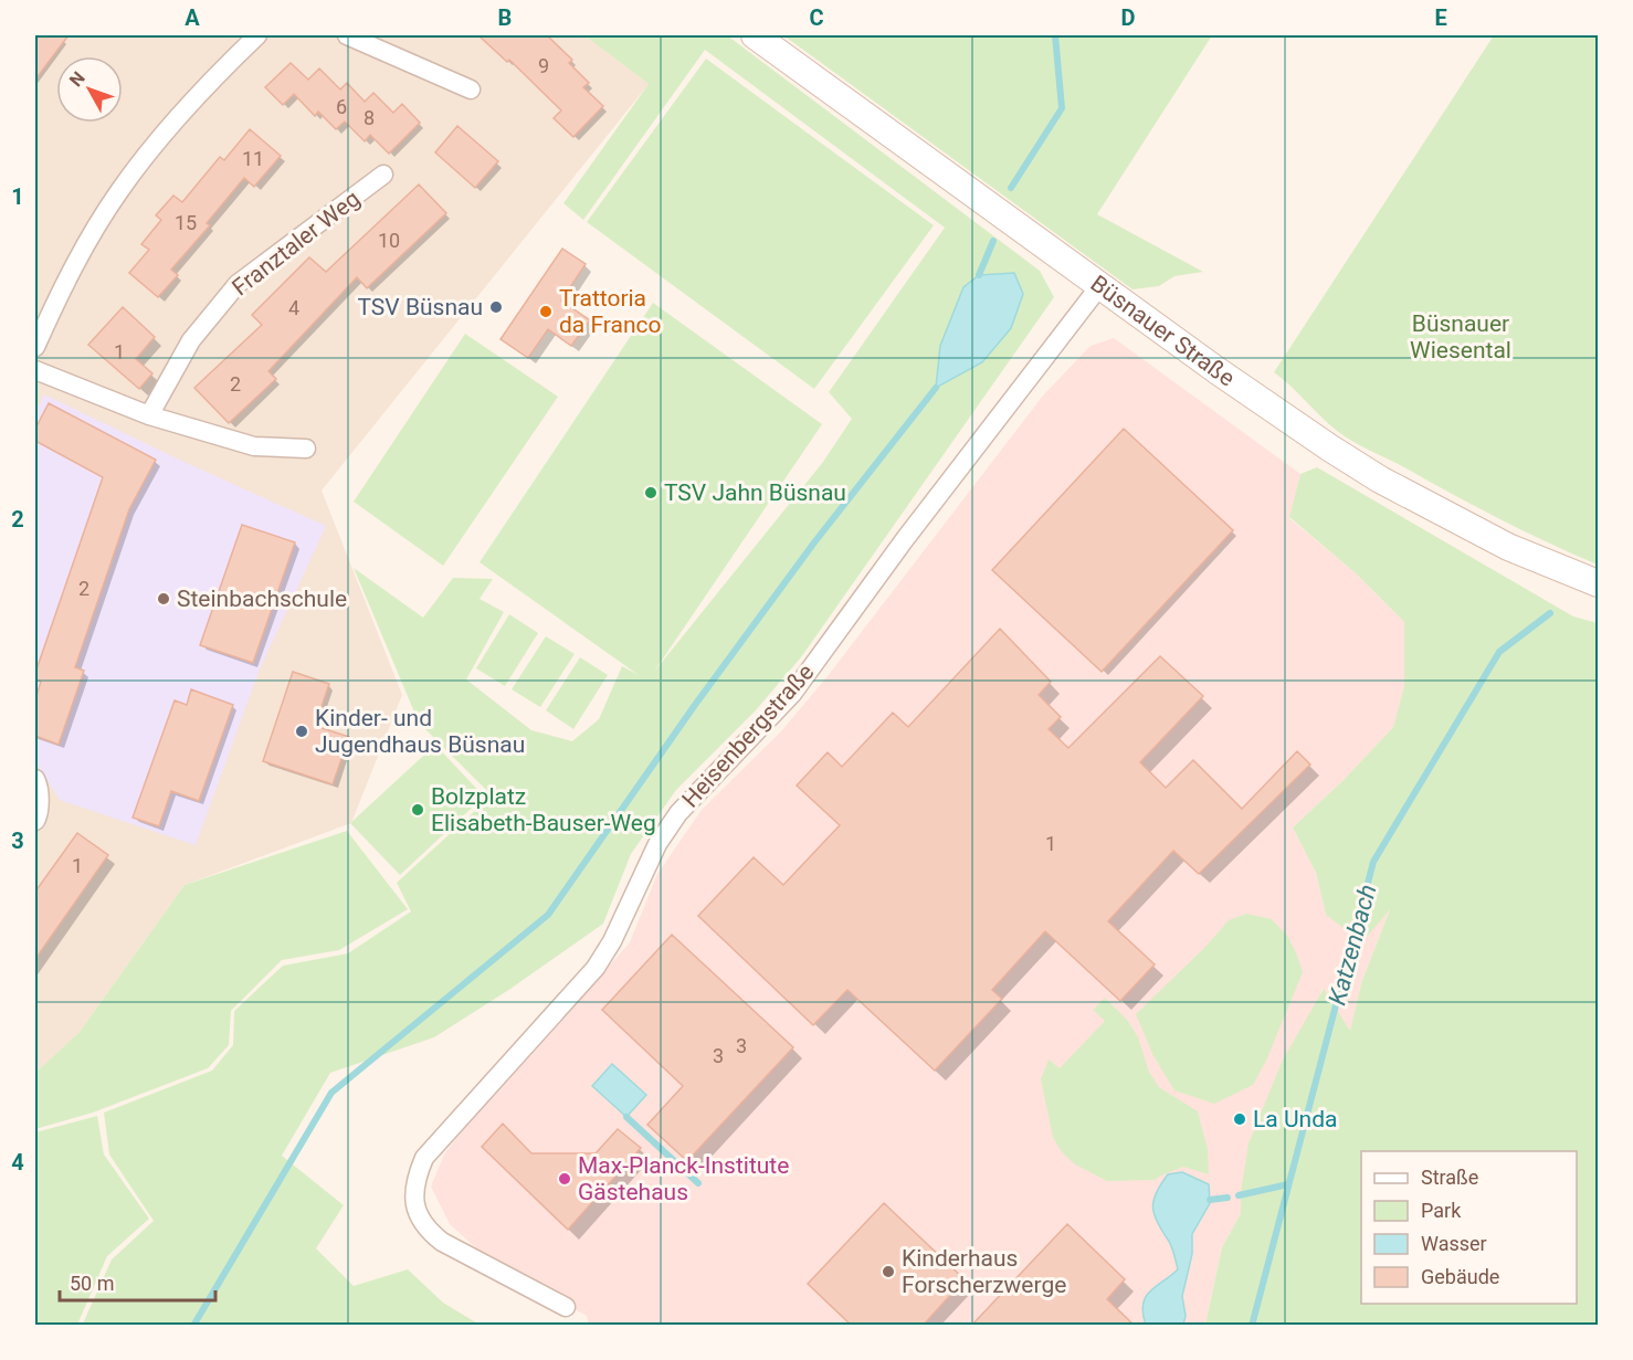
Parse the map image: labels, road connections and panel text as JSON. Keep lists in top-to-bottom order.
{
  "streets": {
    "street": ["Franztaler Weg", "Büsnauer Straße", "Heisenbergstraße"]
  },
  "crossings": [
    ["Büsnauer Straße", "Heisenbergstraße"]
  ],
  "water": ["Katzenbach"],
  "parks": ["Büsnauer Wiesental"],
  "places": [
    "TSV Büsnau",
    "Trattoria da Franco",
    "TSV Jahn Büsnau",
    "Steinbachschule",
    "Kinder- und Jugendhaus Büsnau",
    "Bolzplatz Elisabeth-Bauser-Weg",
    "La Unda",
    "Max-Planck-Institute Gästehaus",
    "Kinderhaus Forscherzwerge"
  ],
  "house_numbers": [
    "9",
    "6",
    "8",
    "11",
    "15",
    "10",
    "4",
    "1",
    "2",
    "2",
    "1",
    "1",
    "3",
    "3"
  ],
  "legend": [
    "Straße",
    "Park",
    "Wasser",
    "Gebäude"
  ],
  "scale_bar": "50 m",
  "north": "top left",
  "grid": {
    "columns": [
      "A",
      "B",
      "C",
      "D",
      "E"
    ],
    "rows": [
      "1",
      "2",
      "3",
      "4"
    ]
  }
}
